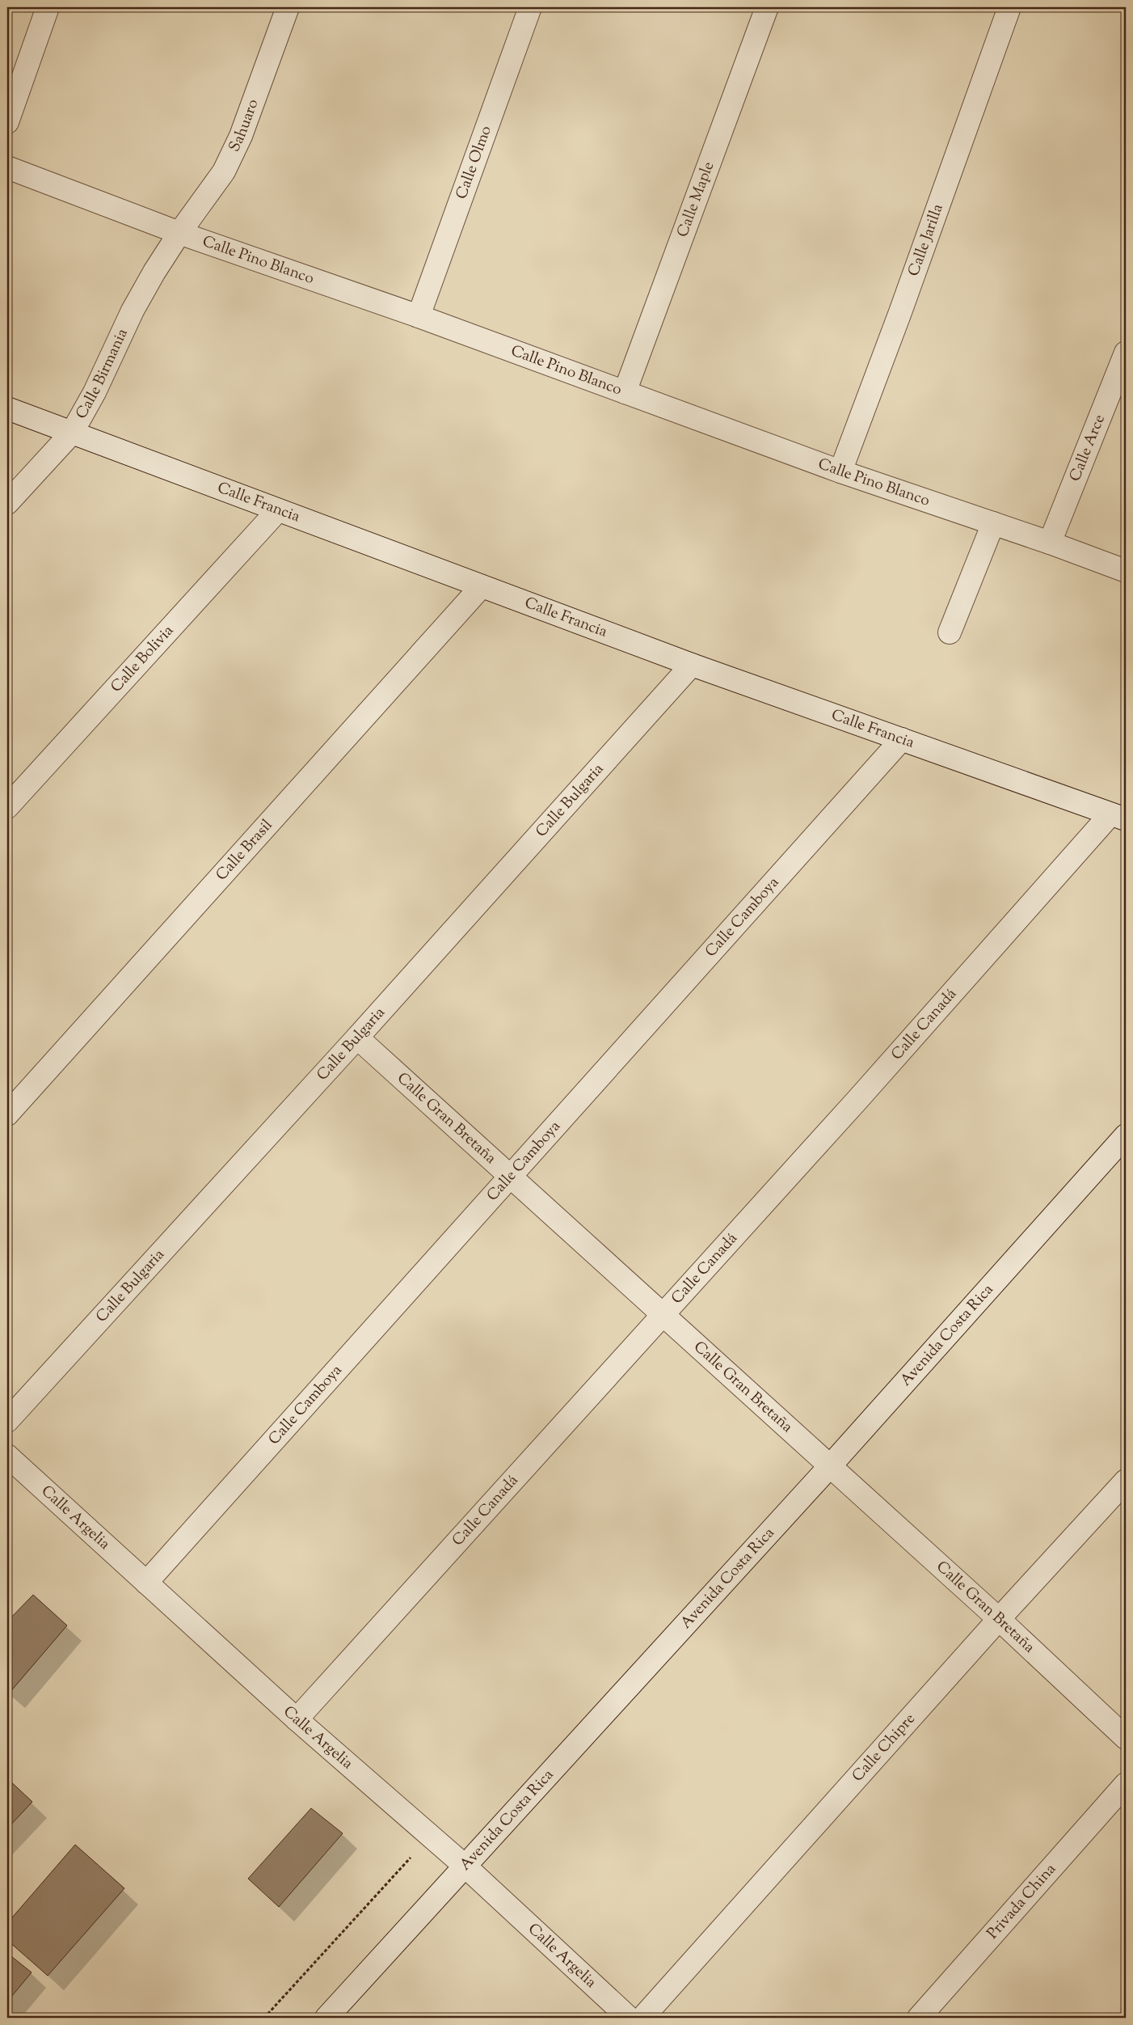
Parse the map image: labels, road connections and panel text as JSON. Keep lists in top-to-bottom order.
{
  "streets": {
    "street": [
      "Sahuaro",
      "Calle Olmo",
      "Calle Maple",
      "Calle Jarilla",
      "Calle Pino Blanco",
      "Calle Birmania",
      "Calle Arce",
      "Calle Francia",
      "Calle Bolivia",
      "Calle Bulgaria",
      "Calle Brasil",
      "Calle Camboya",
      "Calle Canadá",
      "Calle Gran Bretaña",
      "Avenida Costa Rica",
      "Calle Argelia",
      "Calle Chipre",
      "Privada China"
    ]
  },
  "crossings": [
    ["Sahuaro", "Calle Pino Blanco"],
    ["Sahuaro", "Calle Birmania"],
    ["Calle Olmo", "Calle Pino Blanco"],
    ["Calle Maple", "Calle Pino Blanco"],
    ["Calle Jarilla", "Calle Pino Blanco"],
    ["Calle Pino Blanco", "Calle Birmania"],
    ["Calle Pino Blanco", "Calle Arce"],
    ["Calle Birmania", "Calle Francia"],
    ["Calle Francia", "Calle Bolivia"],
    ["Calle Francia", "Calle Bulgaria"],
    ["Calle Francia", "Calle Brasil"],
    ["Calle Francia", "Calle Camboya"],
    ["Calle Francia", "Calle Canadá"],
    ["Calle Bulgaria", "Calle Gran Bretaña"],
    ["Calle Camboya", "Calle Gran Bretaña"],
    ["Calle Camboya", "Calle Argelia"],
    ["Calle Canadá", "Calle Gran Bretaña"],
    ["Calle Canadá", "Calle Argelia"],
    ["Calle Gran Bretaña", "Avenida Costa Rica"],
    ["Calle Gran Bretaña", "Calle Chipre"],
    ["Avenida Costa Rica", "Calle Argelia"]
  ]
}
